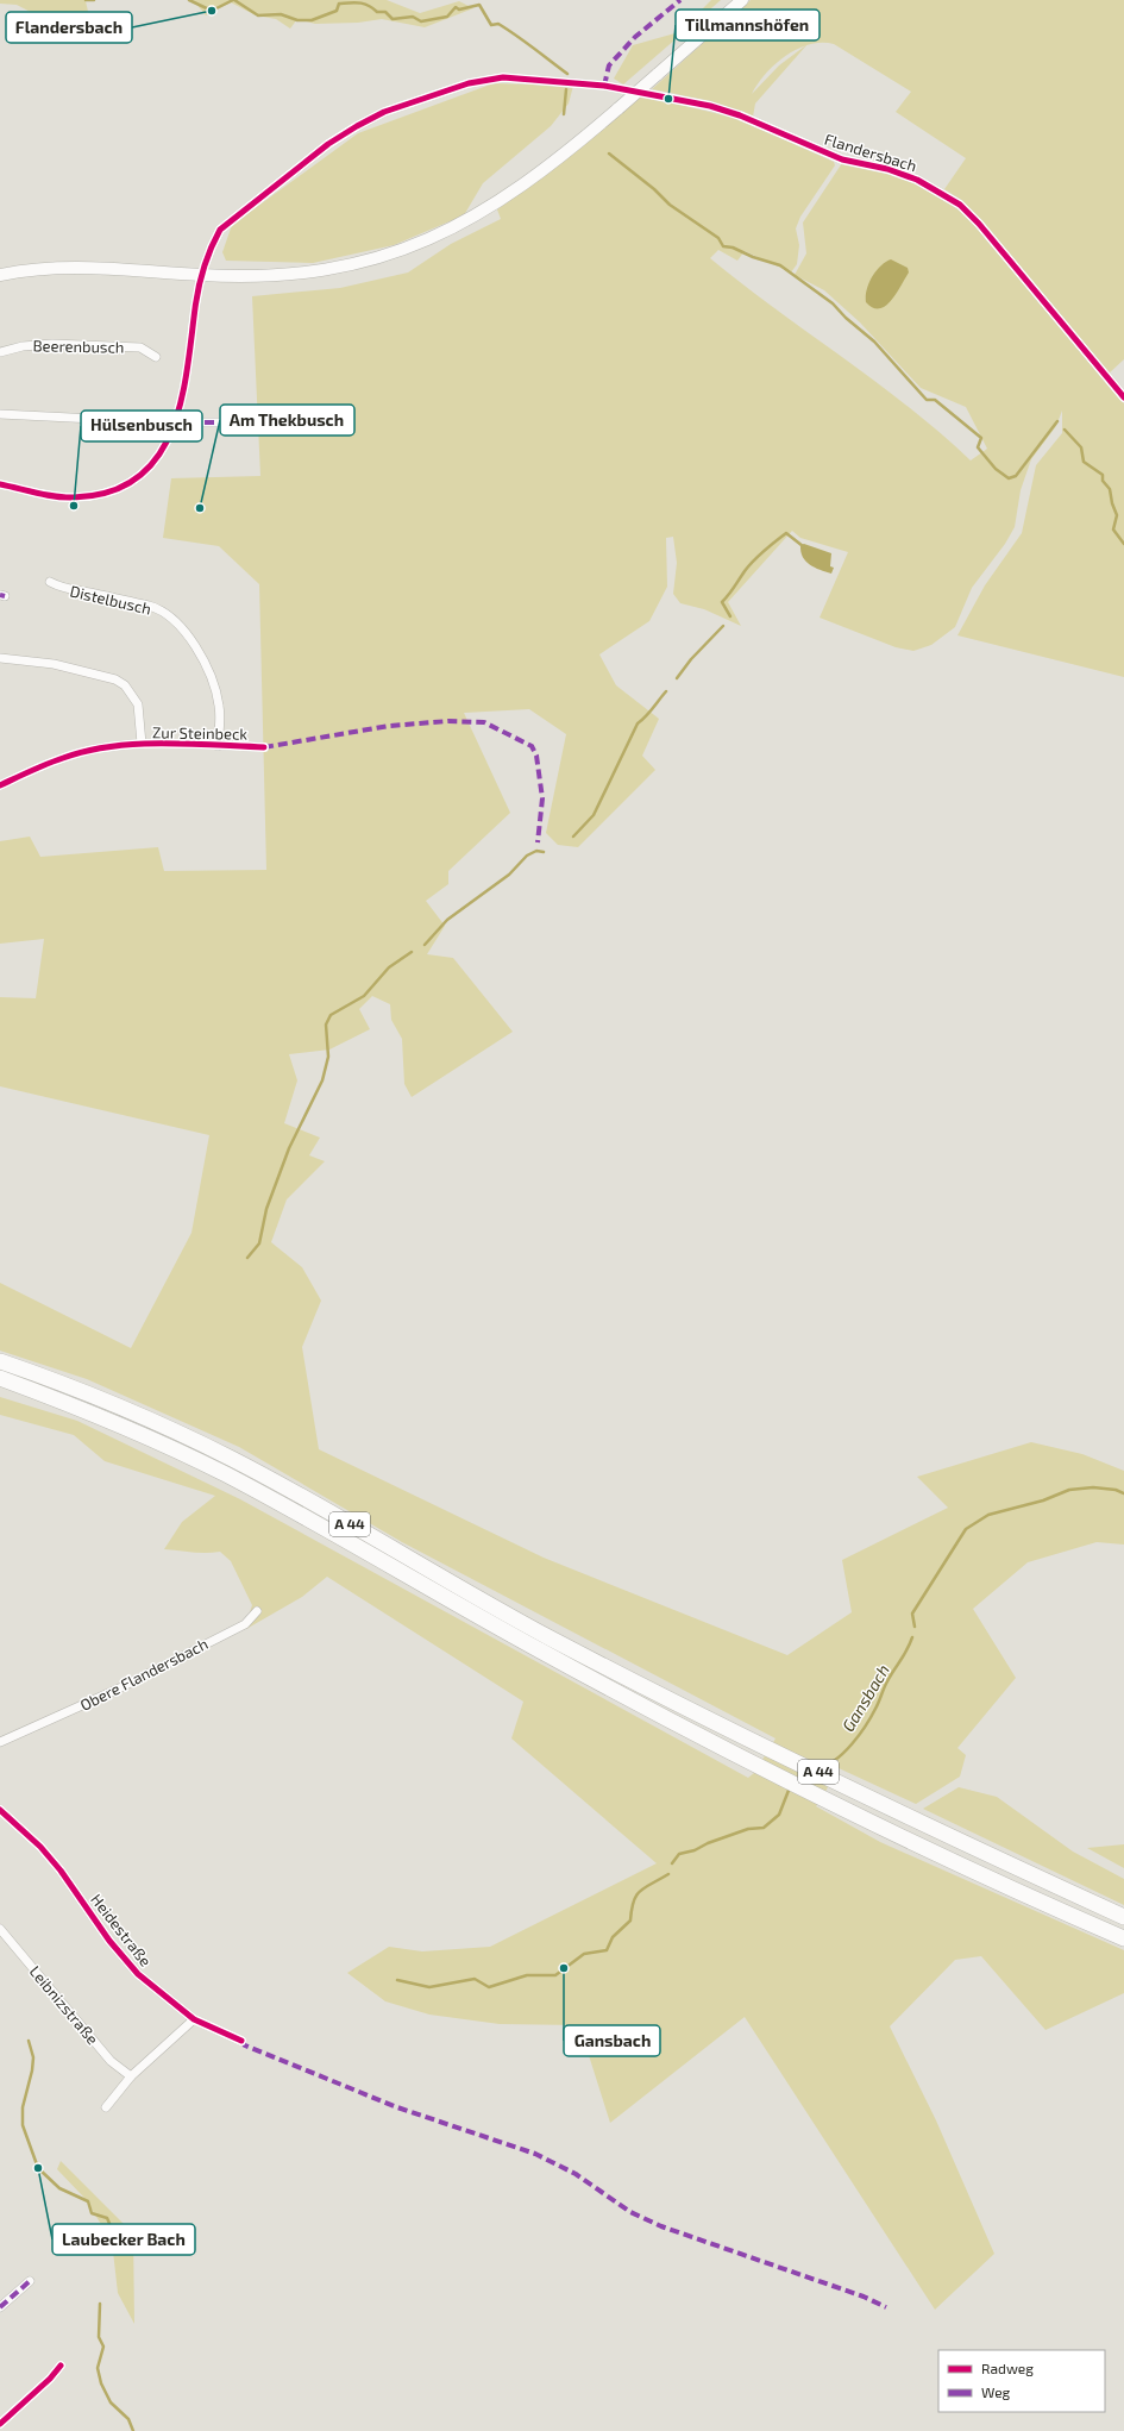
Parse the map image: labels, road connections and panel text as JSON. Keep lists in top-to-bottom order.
{
  "streets": {
    "highway": ["A 44"],
    "street": [
      "Flandersbach",
      "Beerenbusch",
      "Distelbusch",
      "Zur Steinbeck",
      "Obere Flandersbach",
      "Heidestraße",
      "Leibnizstraße"
    ]
  },
  "crossings": [
    ["Distelbusch", "Zur Steinbeck"]
  ],
  "water": ["Gansbach"],
  "places": [
    "Flandersbach",
    "Tillmannshöfen",
    "Hülsenbusch",
    "Am Thekbusch",
    "Gansbach",
    "Laubecker Bach"
  ],
  "legend": ["Radweg", "Weg"]
}
